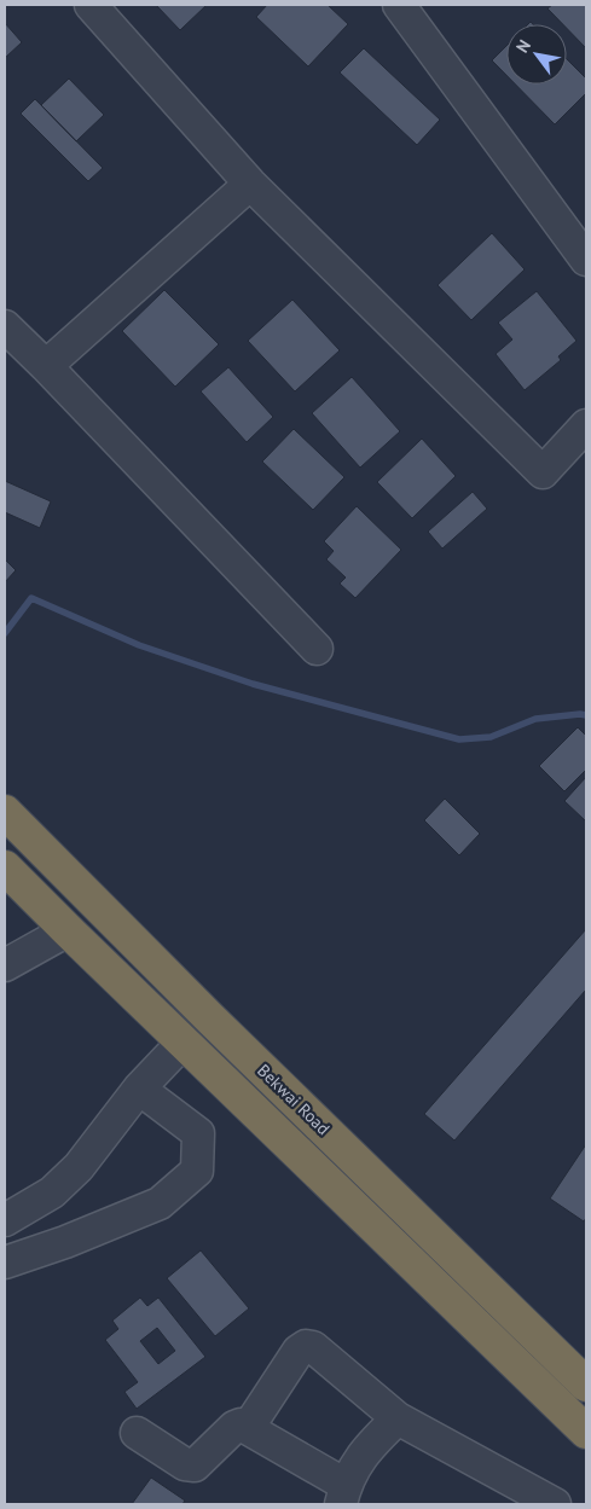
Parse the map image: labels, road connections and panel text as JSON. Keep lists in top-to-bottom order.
{
  "streets": {
    "highway": ["Bekwai Road"]
  },
  "north": "top left"
}
